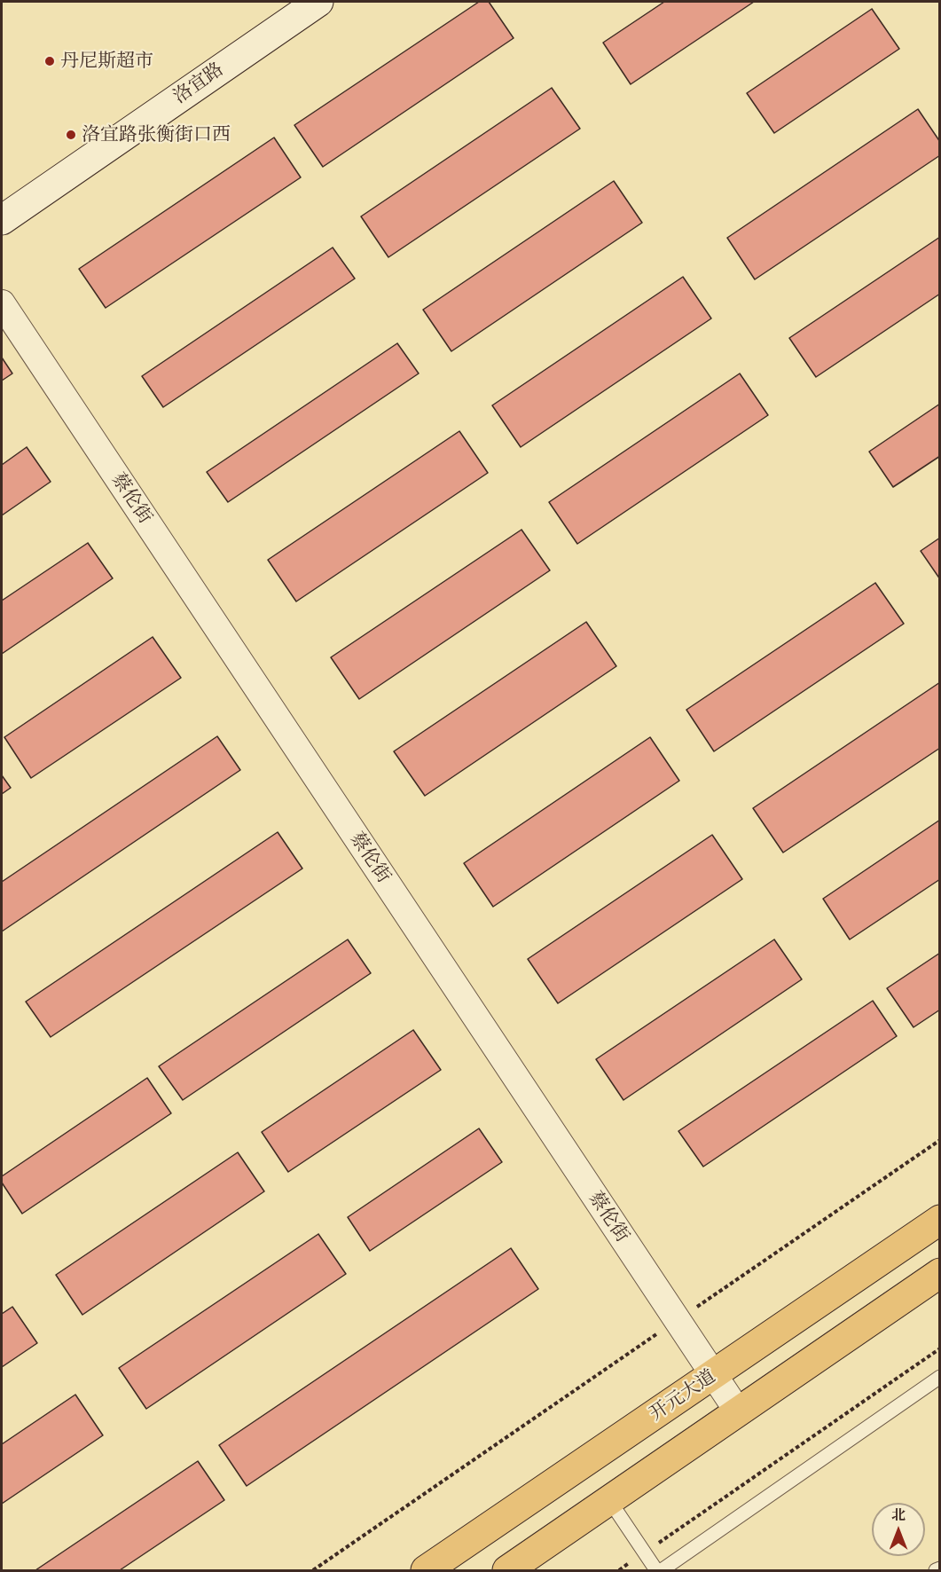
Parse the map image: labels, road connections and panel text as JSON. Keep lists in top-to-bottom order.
{
  "streets": {
    "main road": ["开元大道"],
    "street": ["洛宜路", "蔡伦街"]
  },
  "crossings": [
    ["蔡伦街", "开元大道"]
  ],
  "places": ["丹尼斯超市", "洛宜路张衡街口西"],
  "north": "top"
}
